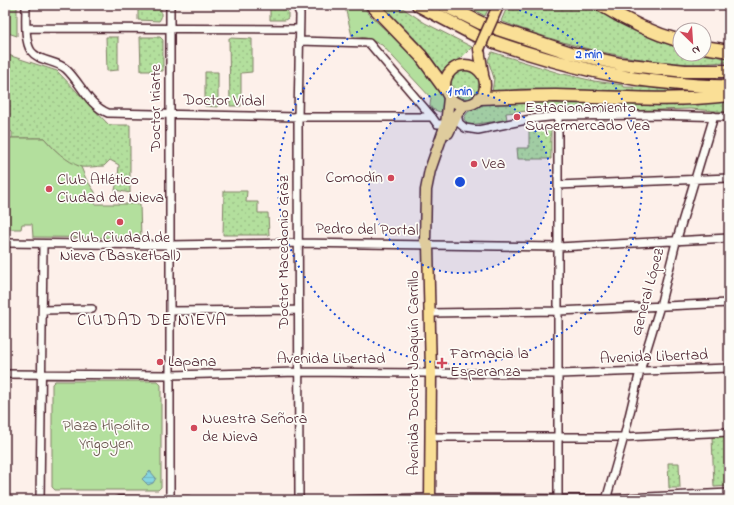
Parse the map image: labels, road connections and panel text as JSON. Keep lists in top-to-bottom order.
{
  "streets": {
    "main road": ["Avenida Doctor Joaquín Carrillo"],
    "street": [
      "Doctor Vidal",
      "Doctor Iriarte",
      "Pedro del Portal",
      "Doctor Macedonio Graz",
      "General López",
      "Avenida Libertad"
    ]
  },
  "crossings": [
    ["Doctor Vidal", "Doctor Iriarte"],
    ["Doctor Vidal", "Doctor Macedonio Graz"],
    ["Doctor Vidal", "Avenida Doctor Joaquín Carrillo"],
    ["Doctor Iriarte", "Pedro del Portal"],
    ["Doctor Iriarte", "Avenida Libertad"],
    ["Pedro del Portal", "Doctor Macedonio Graz"],
    ["Pedro del Portal", "General López"],
    ["Pedro del Portal", "Avenida Doctor Joaquín Carrillo"],
    ["Doctor Macedonio Graz", "Avenida Libertad"],
    ["General López", "Avenida Libertad"],
    ["Avenida Libertad", "Avenida Doctor Joaquín Carrillo"]
  ],
  "districts": ["CIUDAD DE NIEVA"],
  "parks": ["Plaza Hipólito Yrigoyen"],
  "places": {
    "other": [
      "Estacionamiento Supermercado Vea",
      "Vea",
      "Comodín",
      "Club Atlético Ciudad de Nieva",
      "Club Ciudad de Nieva (Basketball)",
      "Lapana",
      "Nuestra Señora de Nieva"
    ],
    "health": ["Farmacia la Esperanza"]
  },
  "north": "bottom right",
  "rings": ["2 min", "1 min"]
}
